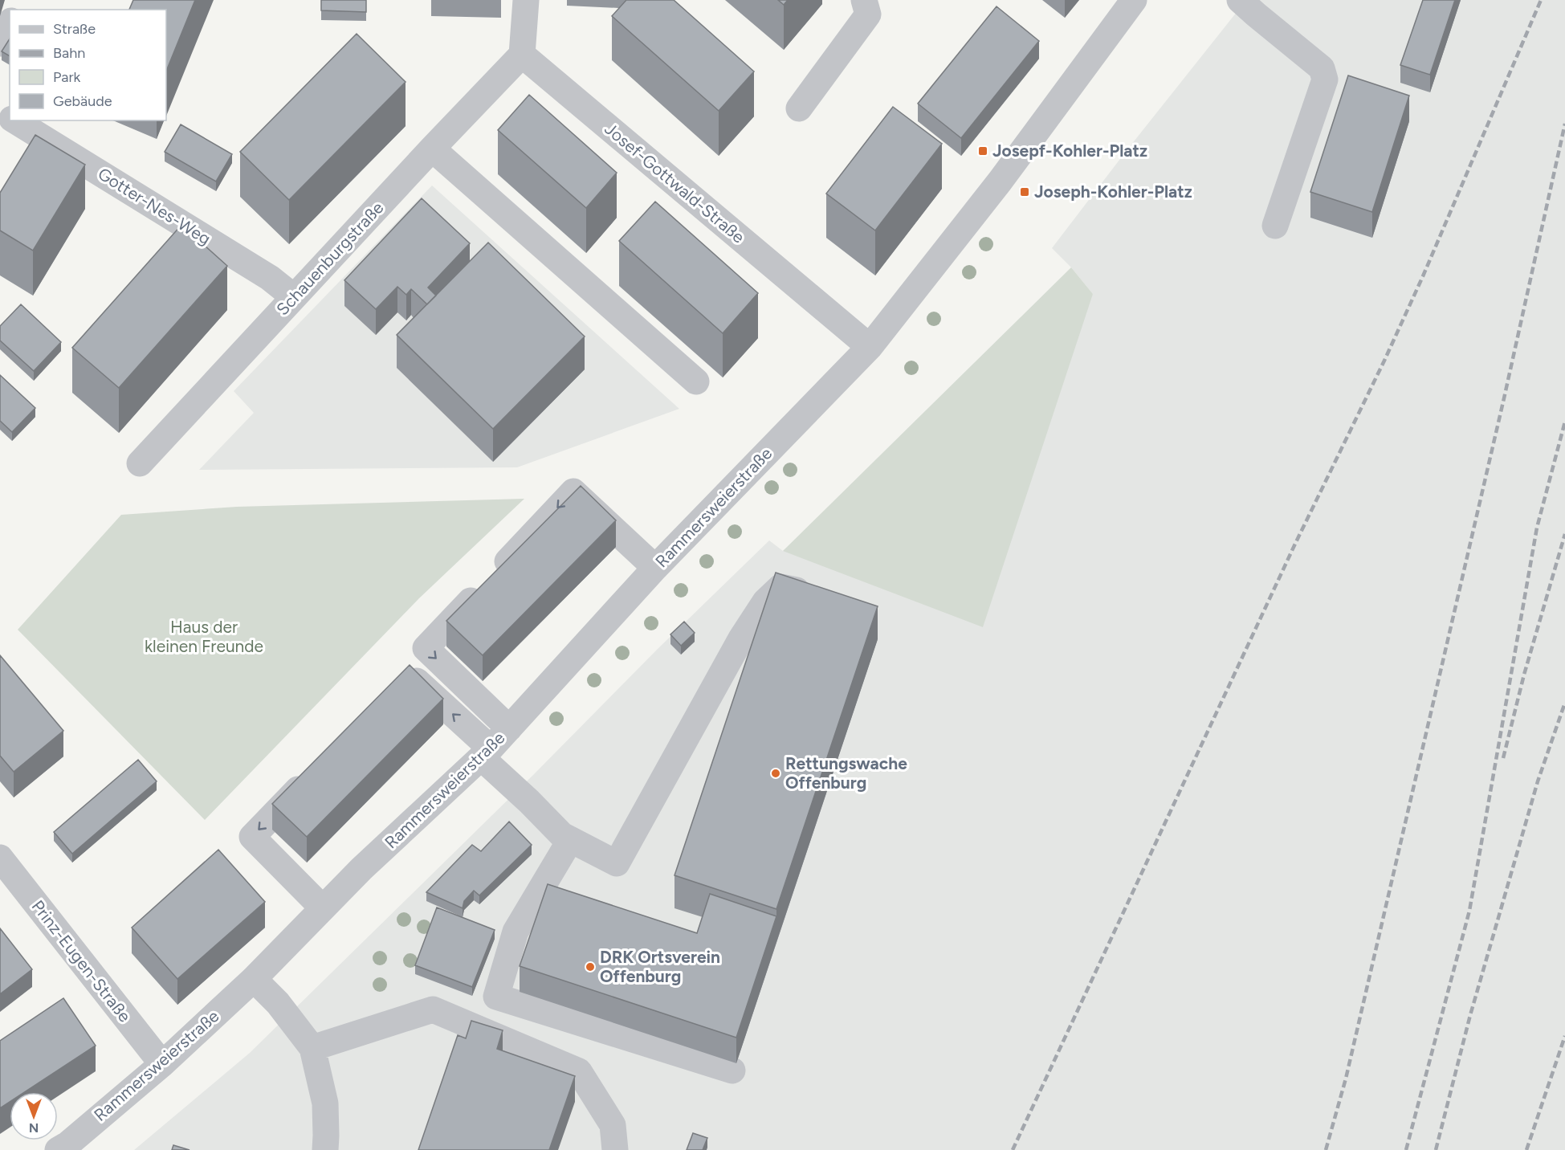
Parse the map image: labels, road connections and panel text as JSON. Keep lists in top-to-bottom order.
{
  "streets": {
    "street": [
      "Josef-Gottwald-Straße",
      "Gotter-Nes-Weg",
      "Schauenburgstraße",
      "Rammersweierstraße",
      "Prinz-Eugen-Straße"
    ]
  },
  "crossings": [
    ["Josef-Gottwald-Straße", "Schauenburgstraße"],
    ["Josef-Gottwald-Straße", "Rammersweierstraße"],
    ["Gotter-Nes-Weg", "Schauenburgstraße"],
    ["Rammersweierstraße", "Prinz-Eugen-Straße"]
  ],
  "parks": ["Haus der kleinen Freunde"],
  "places": {
    "transit": ["Josepf-Kohler-Platz", "Joseph-Kohler-Platz"],
    "other": ["Rettungswache Offenburg", "DRK Ortsverein Offenburg"]
  },
  "legend": [
    "Straße",
    "Bahn",
    "Park",
    "Gebäude"
  ],
  "north": "bottom"
}
